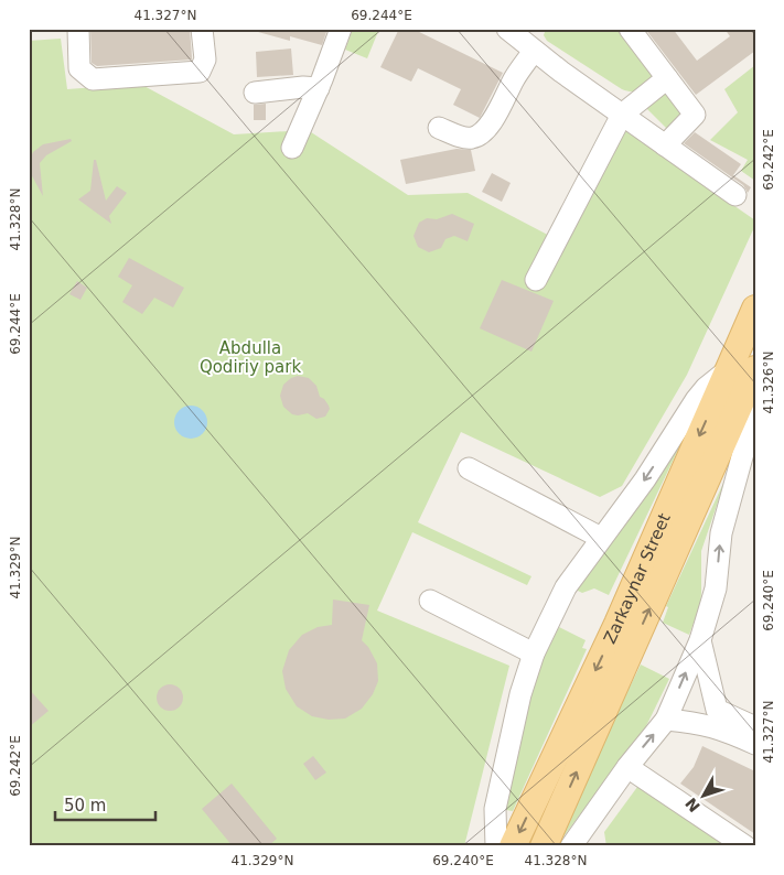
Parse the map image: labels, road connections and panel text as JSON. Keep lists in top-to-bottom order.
{
  "streets": {
    "main road": ["Zarkaynar Street"]
  },
  "parks": ["Abdulla Qodiriy park"],
  "scale_bar": "50 m",
  "north": "bottom left",
  "coordinates": [
    "41.327°N",
    "69.244°E",
    "69.242°E",
    "41.328°N",
    "41.326°N",
    "41.329°N",
    "69.240°E"
  ]
}
